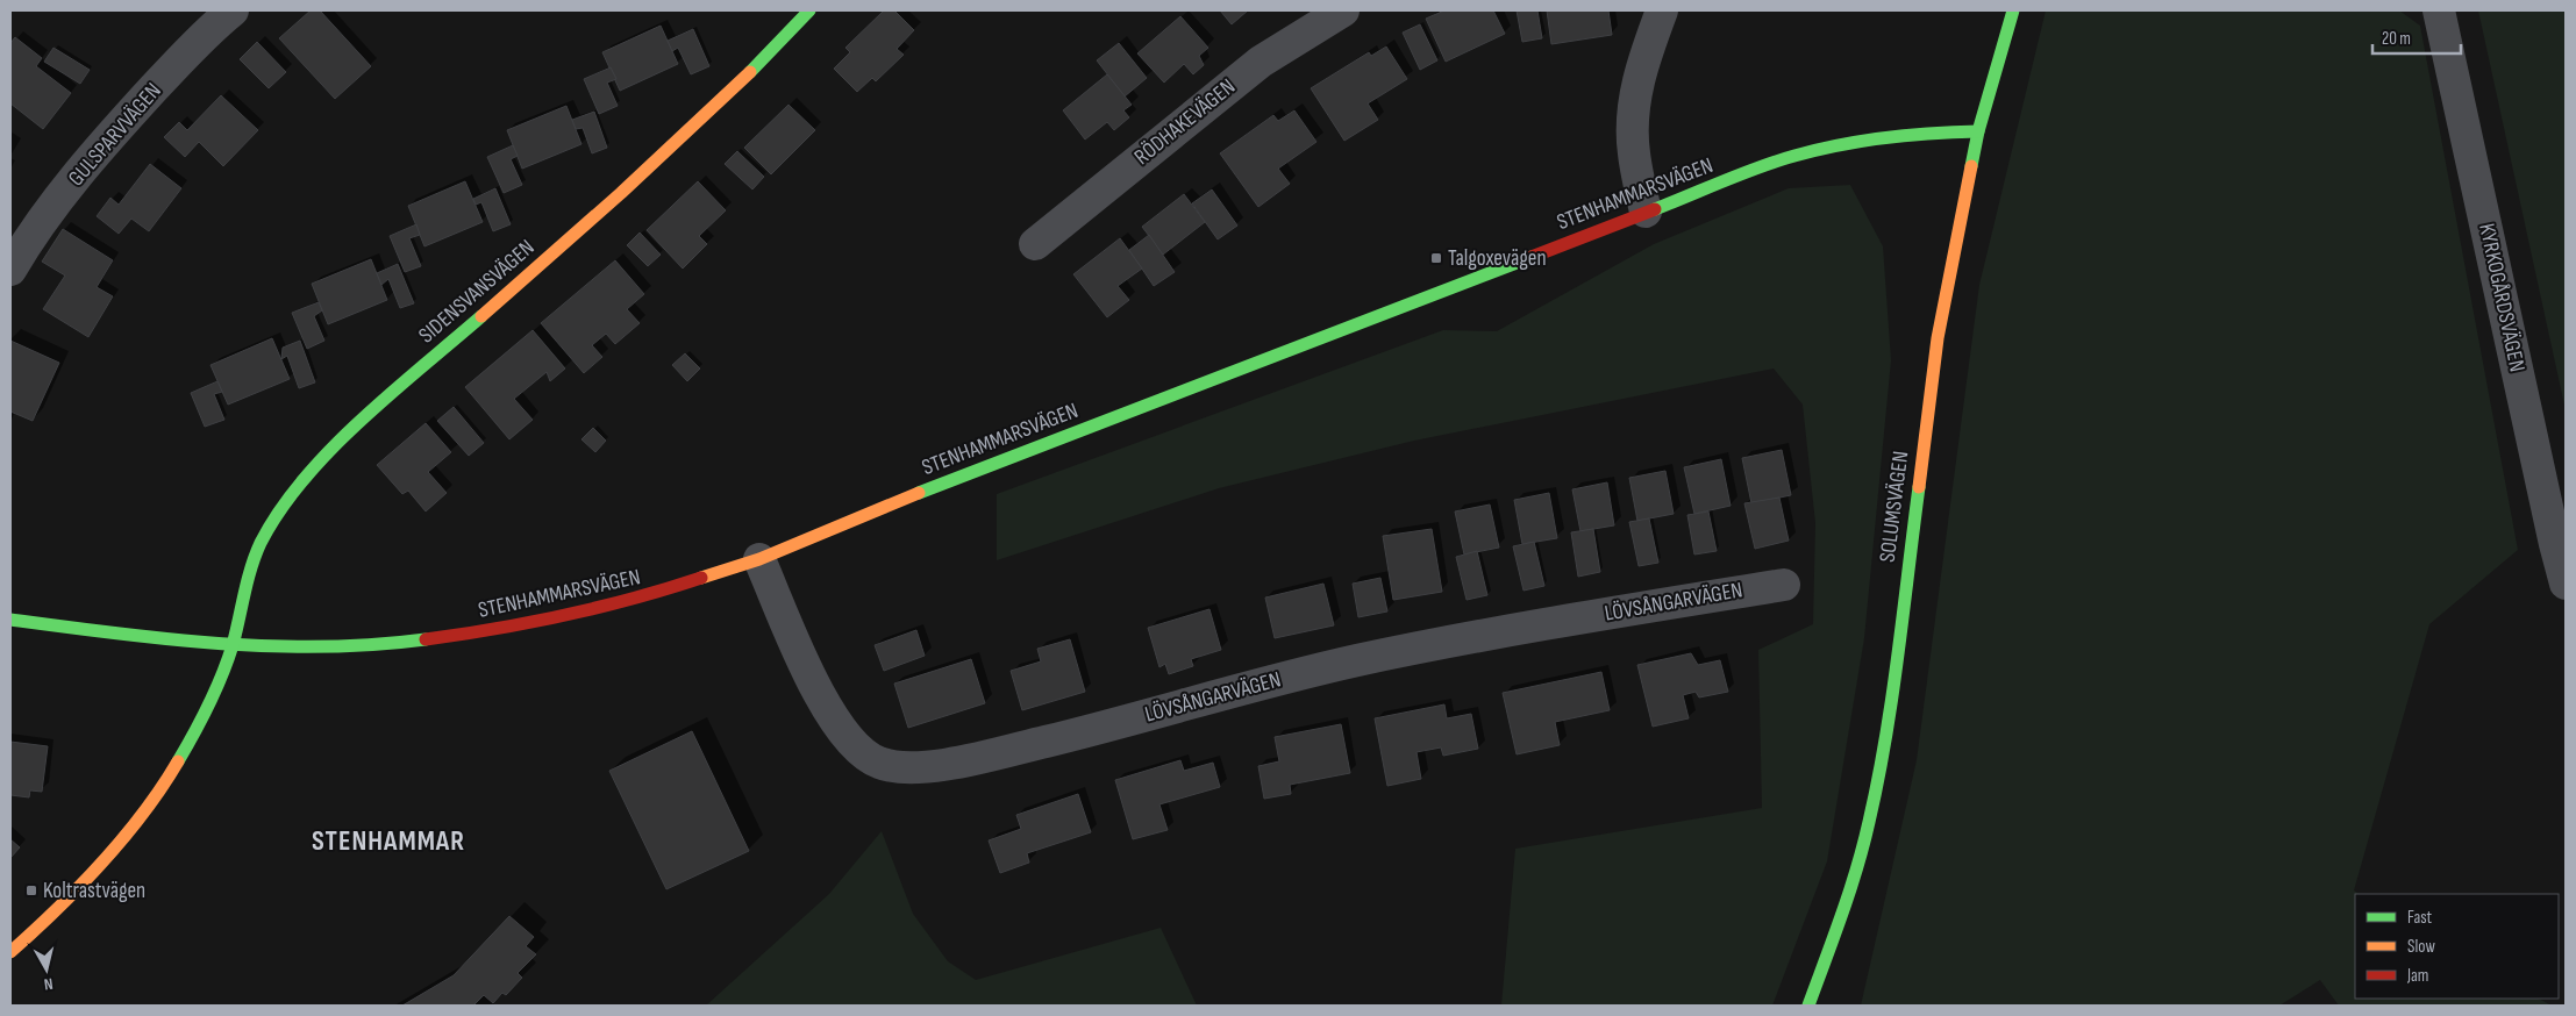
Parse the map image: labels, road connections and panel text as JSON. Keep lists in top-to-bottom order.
{
  "streets": {
    "street": [
      "RÖDHAKEVÄGEN",
      "GULSPARVVÄGEN",
      "STENHAMMARSVÄGEN",
      "SIDENSVANSVÄGEN",
      "KYRKOGÅRDSVÄGEN",
      "SOLUMSVÄGEN",
      "LÖVSÅNGARVÄGEN"
    ]
  },
  "crossings": [
    ["STENHAMMARSVÄGEN", "SIDENSVANSVÄGEN"],
    ["STENHAMMARSVÄGEN", "SOLUMSVÄGEN"],
    ["STENHAMMARSVÄGEN", "LÖVSÅNGARVÄGEN"]
  ],
  "districts": ["STENHAMMAR"],
  "places": {
    "transit": ["Talgoxevägen", "Koltrastvägen"]
  },
  "legend": ["Fast", "Slow", "Jam"],
  "scale_bar": "20 m",
  "north": "bottom"
}
